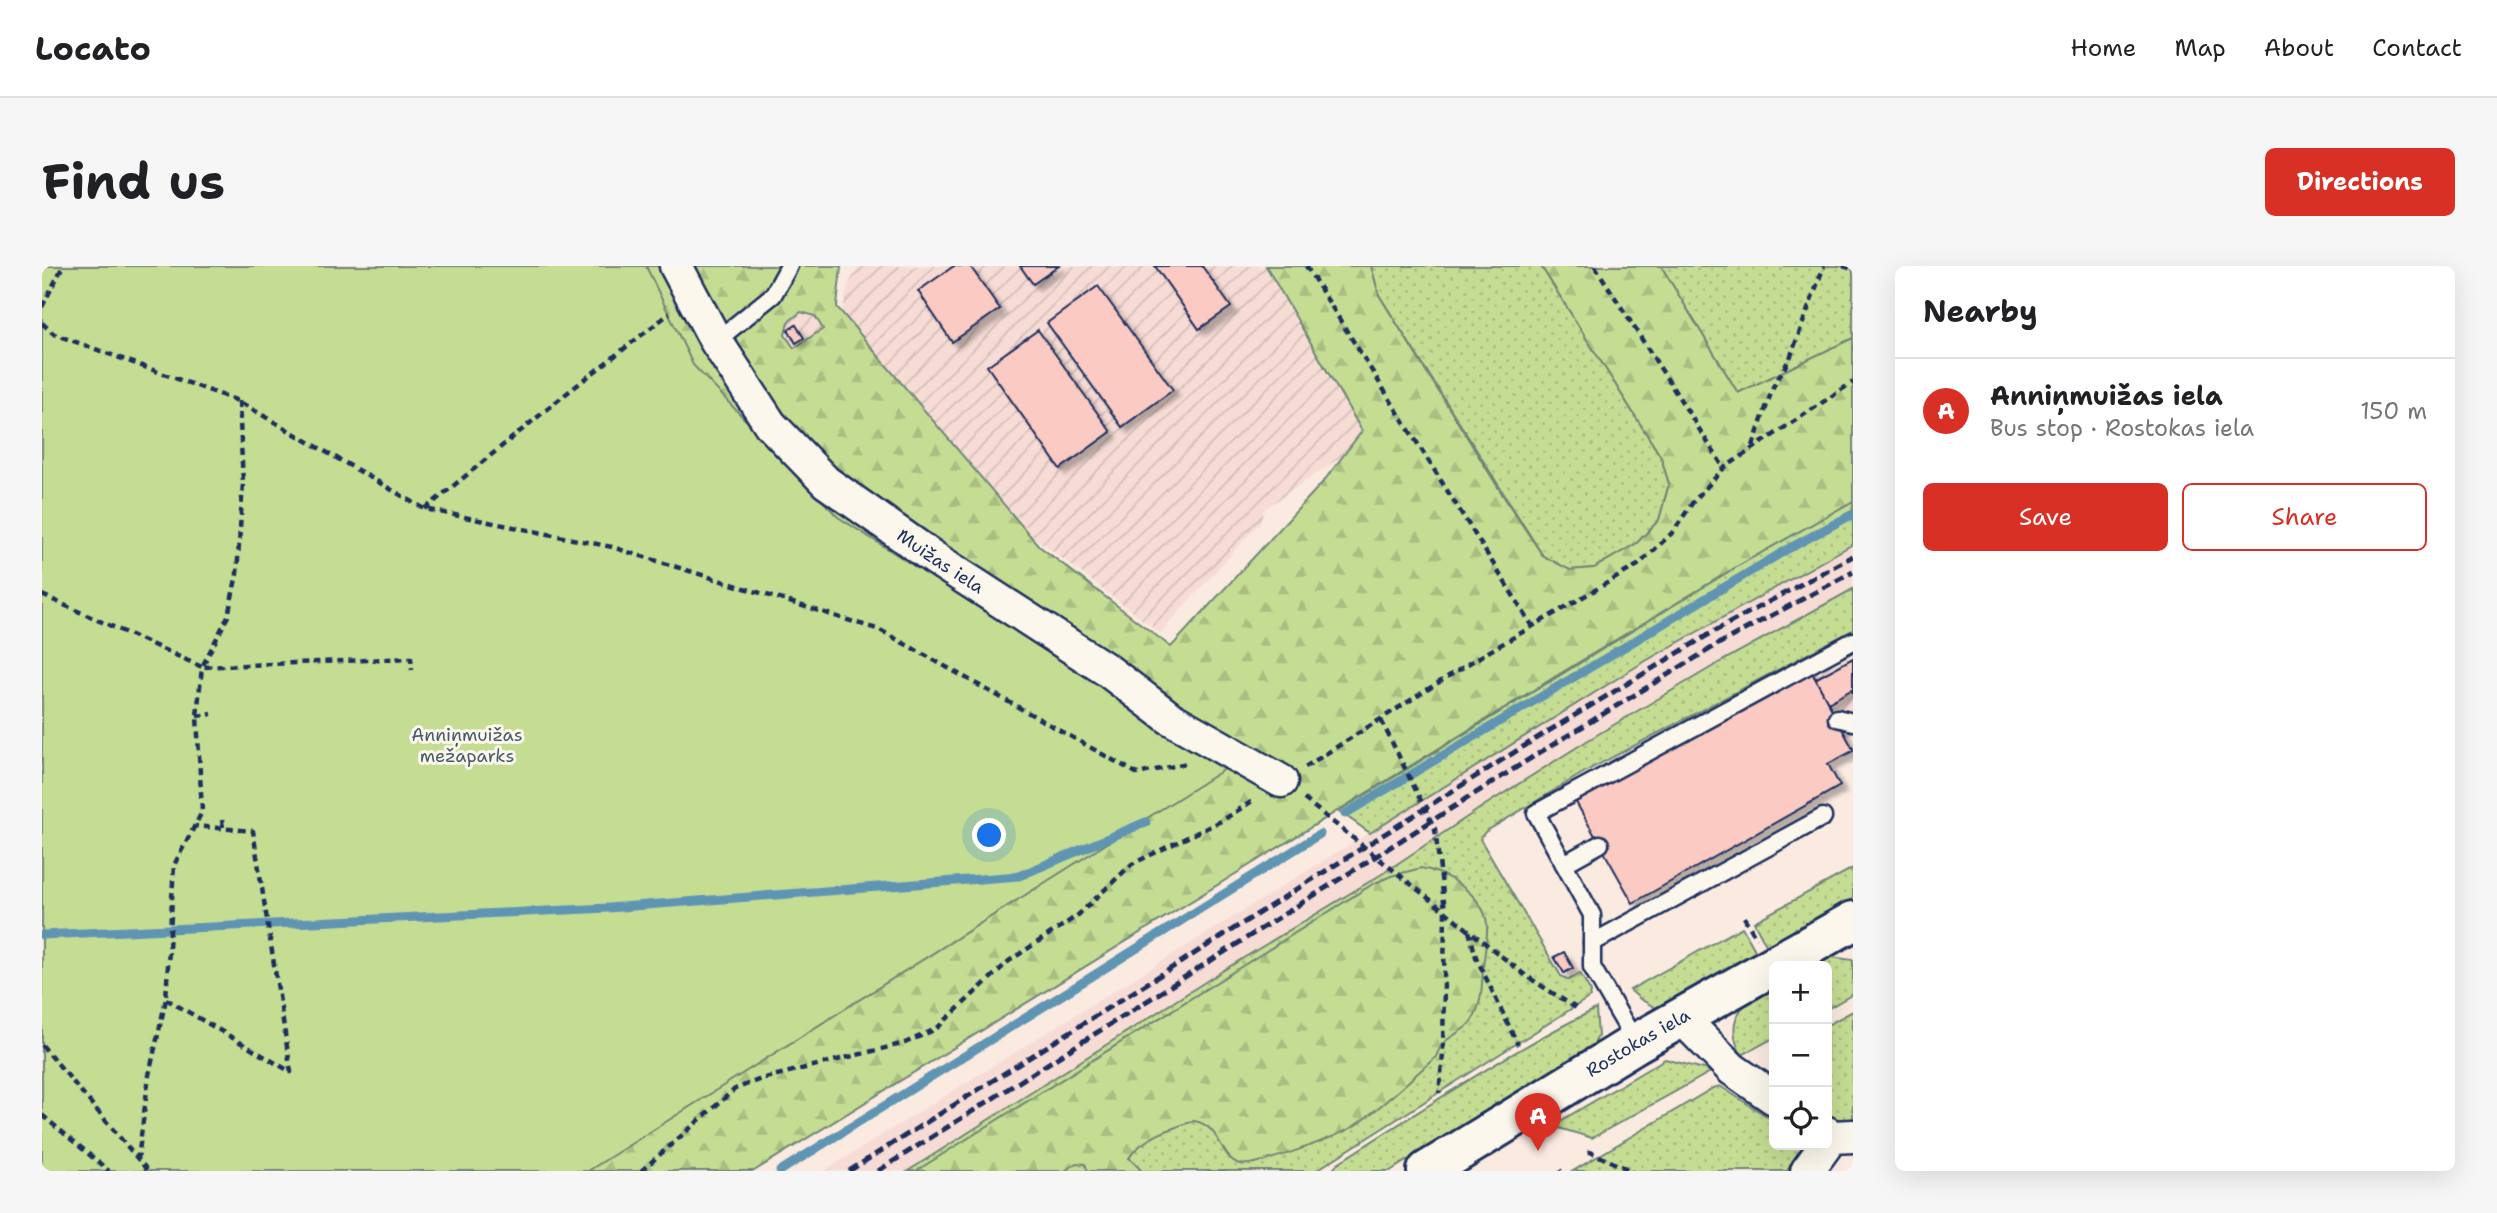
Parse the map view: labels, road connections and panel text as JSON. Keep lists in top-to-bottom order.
{
  "streets": {
    "street": ["Muižas iela", "Rostokas iela"]
  },
  "parks": ["Anniņmuižas mežaparks"],
  "page": {
    "header": "Locato",
    "nav": [
      "Home",
      "Map",
      "About",
      "Contact"
    ],
    "buttons": [
      "Directions",
      ["Save", "Share"]
    ],
    "title": "Find us",
    "heading": "Nearby",
    "list": [
      {
        "mark": "A",
        "name": "Anniņmuižas iela",
        "note": "Bus stop · Rostokas iela",
        "value": "150 m"
      }
    ],
    "map_buttons": ["+", "−"],
    "pins": "A"
  }
}
